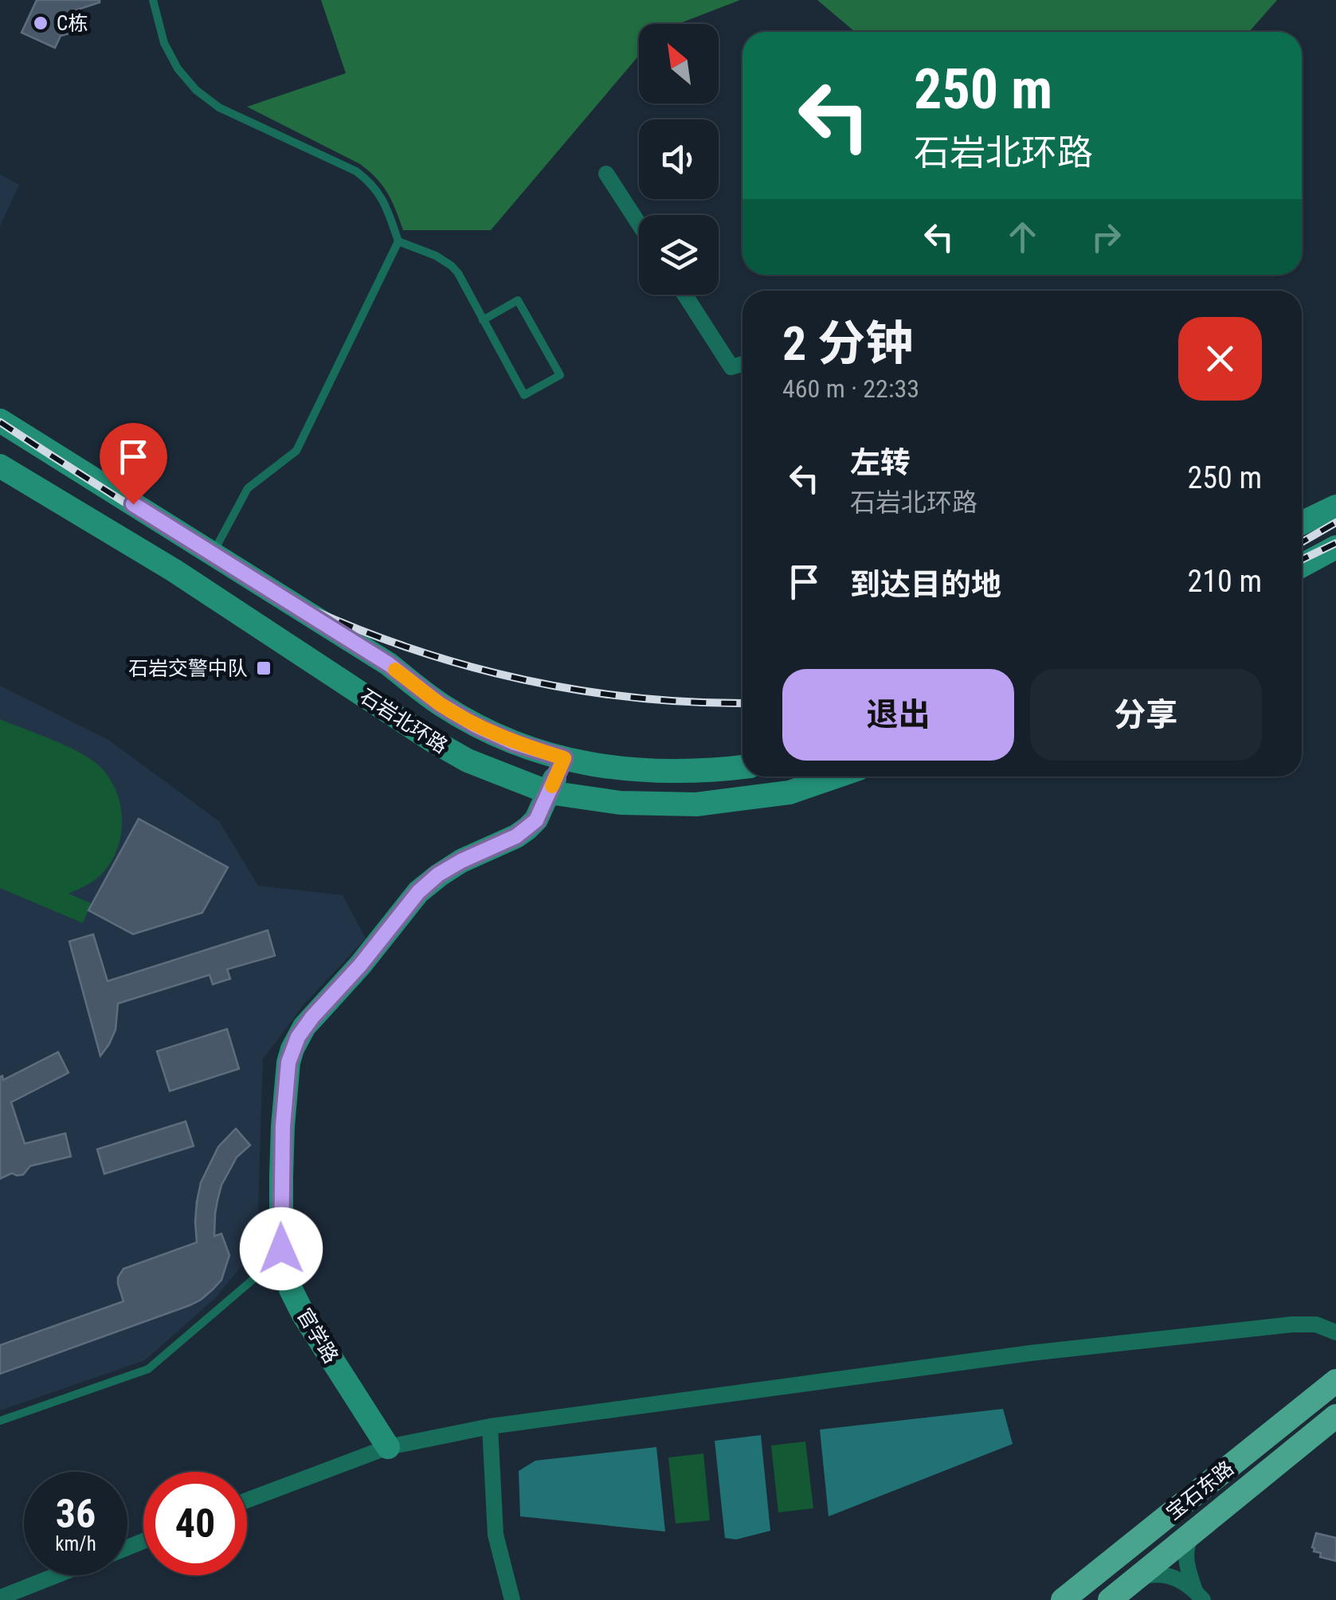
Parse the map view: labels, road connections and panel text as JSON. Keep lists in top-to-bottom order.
{
  "streets": {
    "main road": ["石岩北环路", "官学路", "宝石东路"]
  },
  "crossings": [
    ["石岩北环路", "官学路"]
  ],
  "places": {
    "other": ["C栋"],
    "transit": ["石岩交警中队"]
  },
  "north": "top left",
  "page": {
    "turn": ["250 m", "石岩北环路"],
    "heading": ["2 分钟", "460 m · 22:33"],
    "list": [
      {
        "name": "左转",
        "note": "石岩北环路",
        "value": "250 m"
      },
      {
        "name": "到达目的地",
        "value": "210 m"
      }
    ],
    "buttons": ["退出", "分享"],
    "speed": "36 km/h",
    "limit": "40"
  }
}
